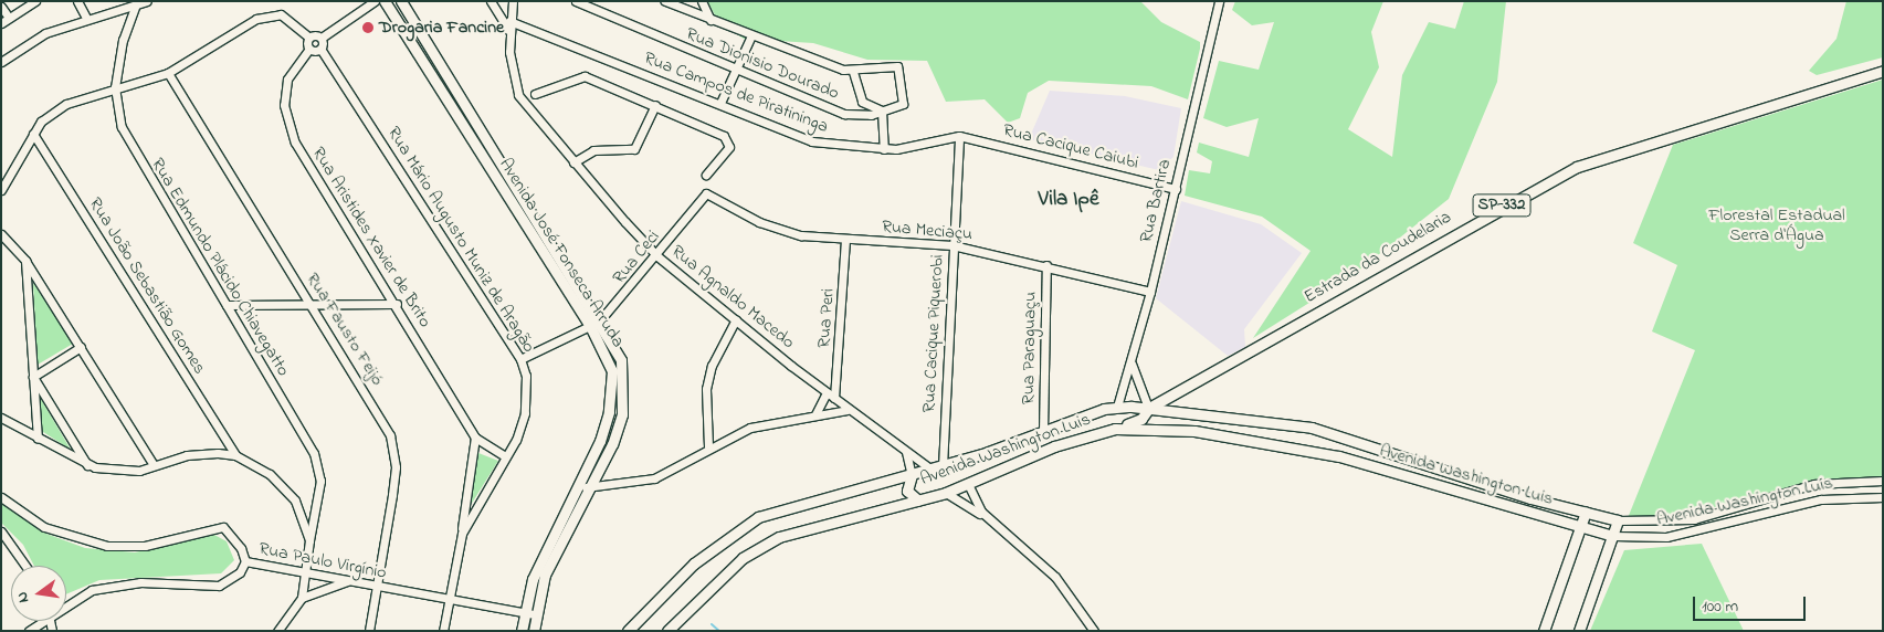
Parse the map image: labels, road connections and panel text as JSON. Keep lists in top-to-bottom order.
{
  "streets": {
    "main road": [
      "SP-332",
      "Avenida José Fonseca Arruda",
      "Estrada da Coudelaria",
      "Avenida Washington Luis"
    ],
    "street": [
      "Rua Dionisio Dourado",
      "Rua Campos de Piratininga",
      "Rua Cacique Caiubi",
      "Rua Bartira",
      "Rua Meciaçu",
      "Rua Aristides Xavier de Brito",
      "Rua Mário Augusto Muniz de Aragão",
      "Rua Ceci",
      "Rua Edmundo Plácido Chiavegatto",
      "Rua João Sebastião Gomes",
      "Rua Agnaldo Macedo",
      "Rua Peri",
      "Rua Fausto Feijó",
      "Rua Cacique Piquerobi",
      "Rua Paraguaçu",
      "Avenida Washington Luís",
      "Rua Paulo Virgínio"
    ]
  },
  "crossings": [
    ["Rua Campos de Piratininga", "Rua Cacique Caiubi"],
    ["Rua Campos de Piratininga", "Rua Cacique Piquerobi"],
    ["Rua Cacique Caiubi", "Rua Bartira"],
    ["Rua Cacique Caiubi", "Rua Cacique Piquerobi"],
    ["Rua Bartira", "Rua Meciaçu"],
    ["Rua Bartira", "Avenida Washington Luis"],
    ["Rua Meciaçu", "Rua Ceci"],
    ["Rua Meciaçu", "Rua Peri"],
    ["Rua Meciaçu", "Rua Cacique Piquerobi"],
    ["Rua Meciaçu", "Rua Paraguaçu"],
    ["Rua Aristides Xavier de Brito", "Rua Mário Augusto Muniz de Aragão"],
    ["Rua Mário Augusto Muniz de Aragão", "Rua Ceci"],
    ["Avenida José Fonseca Arruda", "Rua Ceci"],
    ["Avenida José Fonseca Arruda", "Rua Paulo Virgínio"],
    ["Rua Ceci", "Rua Agnaldo Macedo"],
    ["Estrada da Coudelaria", "Avenida Washington Luis"],
    ["Rua Edmundo Plácido Chiavegatto", "Rua Paulo Virgínio"],
    ["Rua Agnaldo Macedo", "Rua Peri"],
    ["Rua Agnaldo Macedo", "Avenida Washington Luis"],
    ["Rua Fausto Feijó", "Rua Paulo Virgínio"],
    ["Rua Cacique Piquerobi", "Avenida Washington Luis"],
    ["Rua Paraguaçu", "Avenida Washington Luis"],
    ["Avenida Washington Luis", "Avenida Washington Luís"]
  ],
  "districts": ["Vila Ipê"],
  "parks": ["Florestal Estadual Serra d'Água"],
  "places": ["Drogaria Fancine"],
  "scale_bar": "100 m",
  "north": "left"
}
